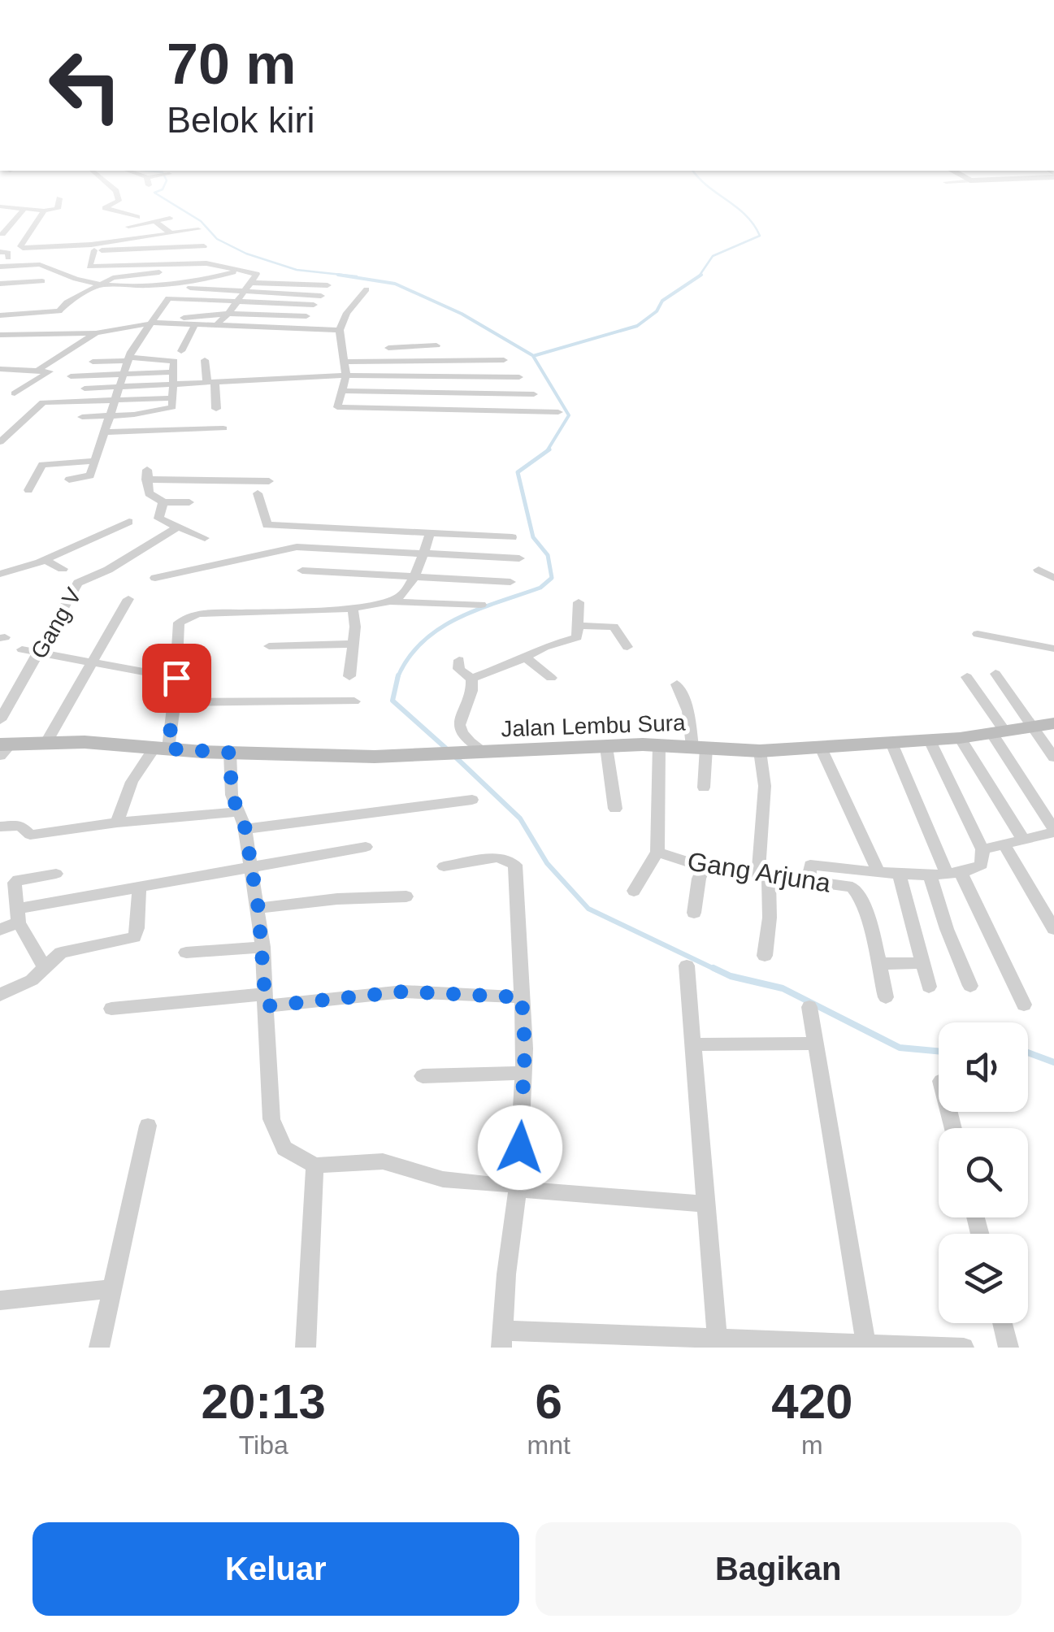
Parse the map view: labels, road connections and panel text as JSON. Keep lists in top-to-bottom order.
{
  "streets": {
    "street": ["Gang V", "Jalan Lembu Sura", "Gang Arjuna"]
  },
  "crossings": [
    ["Jalan Lembu Sura", "Gang Arjuna"]
  ],
  "page": {
    "turn": ["70 m", "Belok kiri"],
    "eta": [
      "20:13",
      "Tiba",
      "6",
      "mnt",
      "420",
      "m"
    ],
    "buttons": ["Keluar", "Bagikan"]
  }
}
